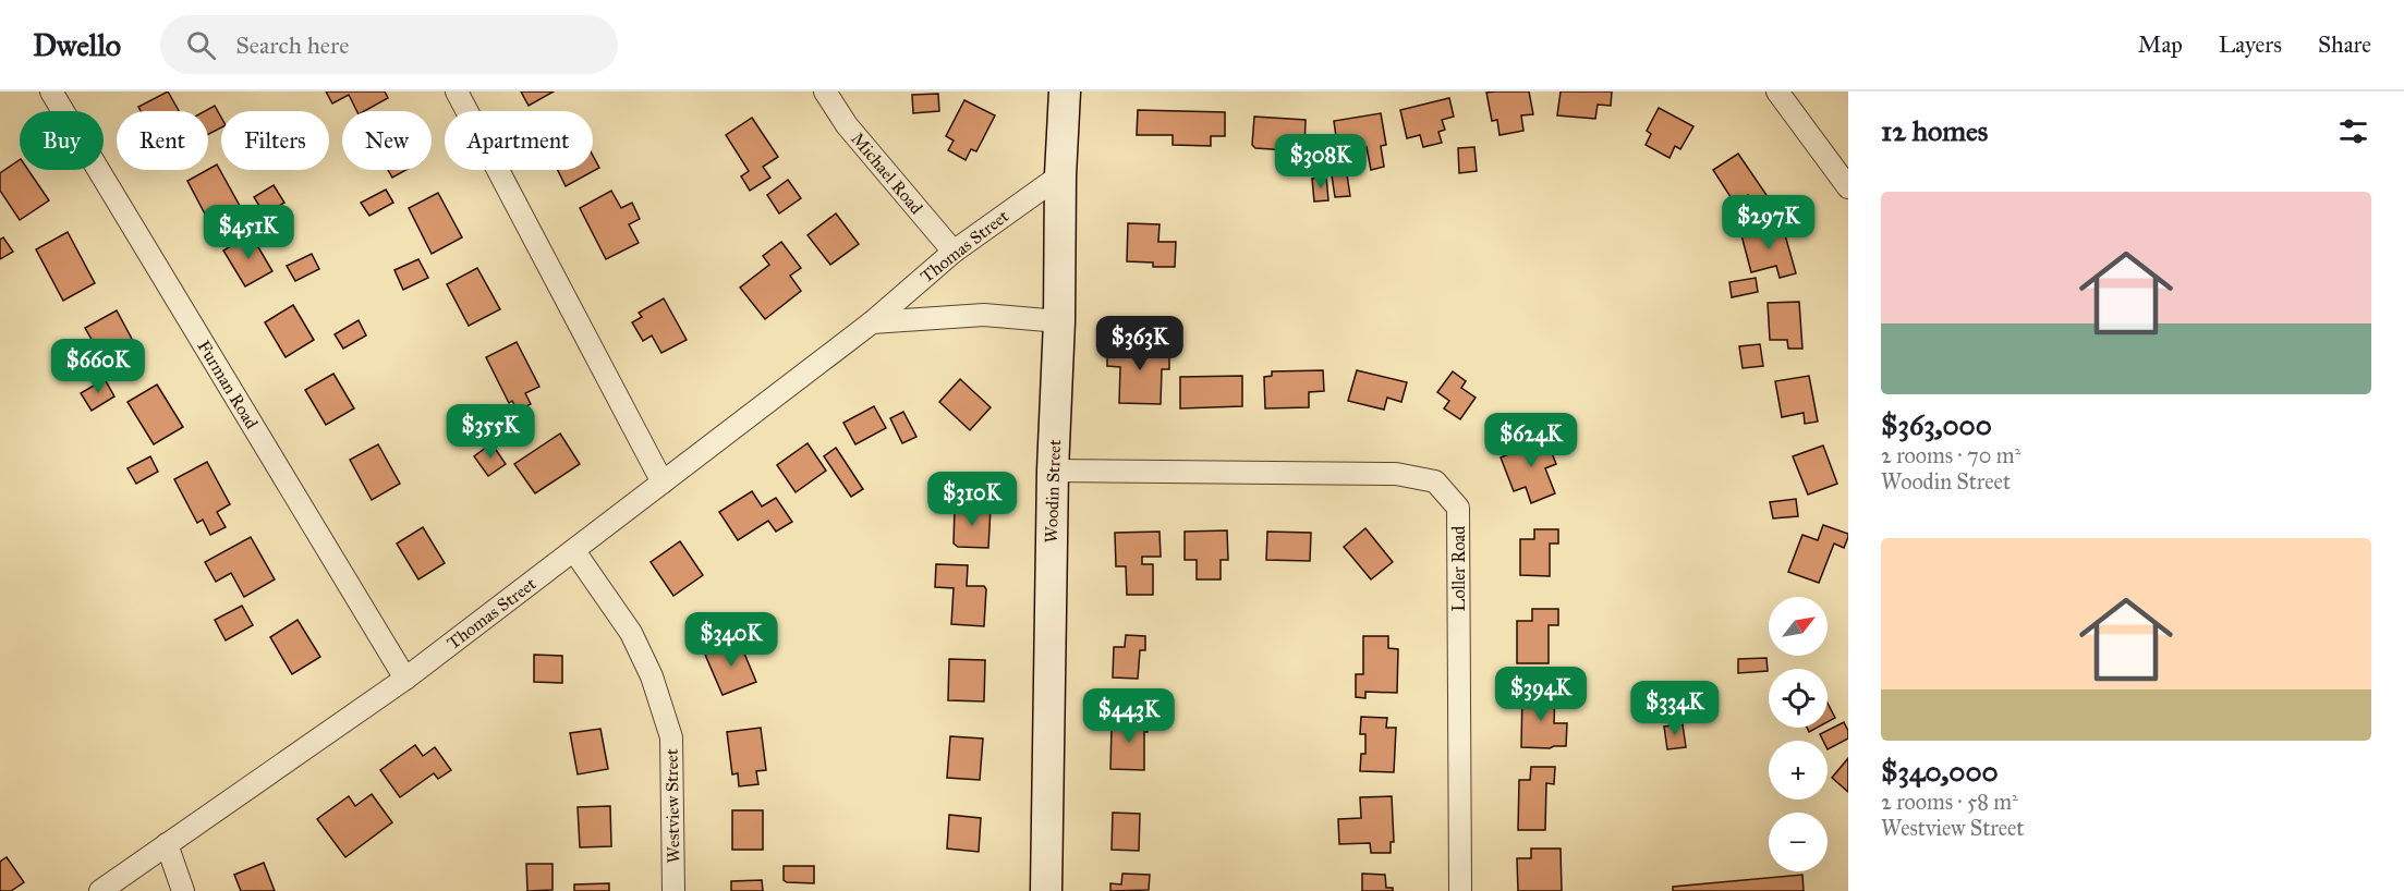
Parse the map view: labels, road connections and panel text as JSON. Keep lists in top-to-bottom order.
{
  "streets": {
    "main road": ["Woodin Street"],
    "street": [
      "Michael Road",
      "Thomas Street",
      "Furman Road",
      "Loller Road",
      "Westview Street"
    ]
  },
  "crossings": [
    ["Michael Road", "Thomas Street"],
    ["Thomas Street", "Furman Road"],
    ["Thomas Street", "Woodin Street"],
    ["Thomas Street", "Westview Street"],
    ["Woodin Street", "Loller Road"]
  ],
  "north": "top right",
  "page": {
    "header": "Dwello",
    "search": "Search here",
    "nav": ["Map", "Layers", "Share"],
    "heading": "12 homes",
    "chip": [
      "Buy",
      "Rent",
      "Filters",
      "New",
      "Apartment"
    ],
    "price": [
      "$308K",
      "$297K",
      "$451K",
      "$363K",
      "$660K",
      "$355K",
      "$624K",
      "$310K",
      "$340K",
      "$394K",
      "$334K",
      "$443K"
    ],
    "list": [
      {
        "name": "$363,000",
        "note": "2 rooms · 70 m² · Woodin Street"
      },
      {
        "name": "$340,000",
        "note": "2 rooms · 58 m² · Westview Street"
      }
    ],
    "map_buttons": ["+", "−"]
  }
}
